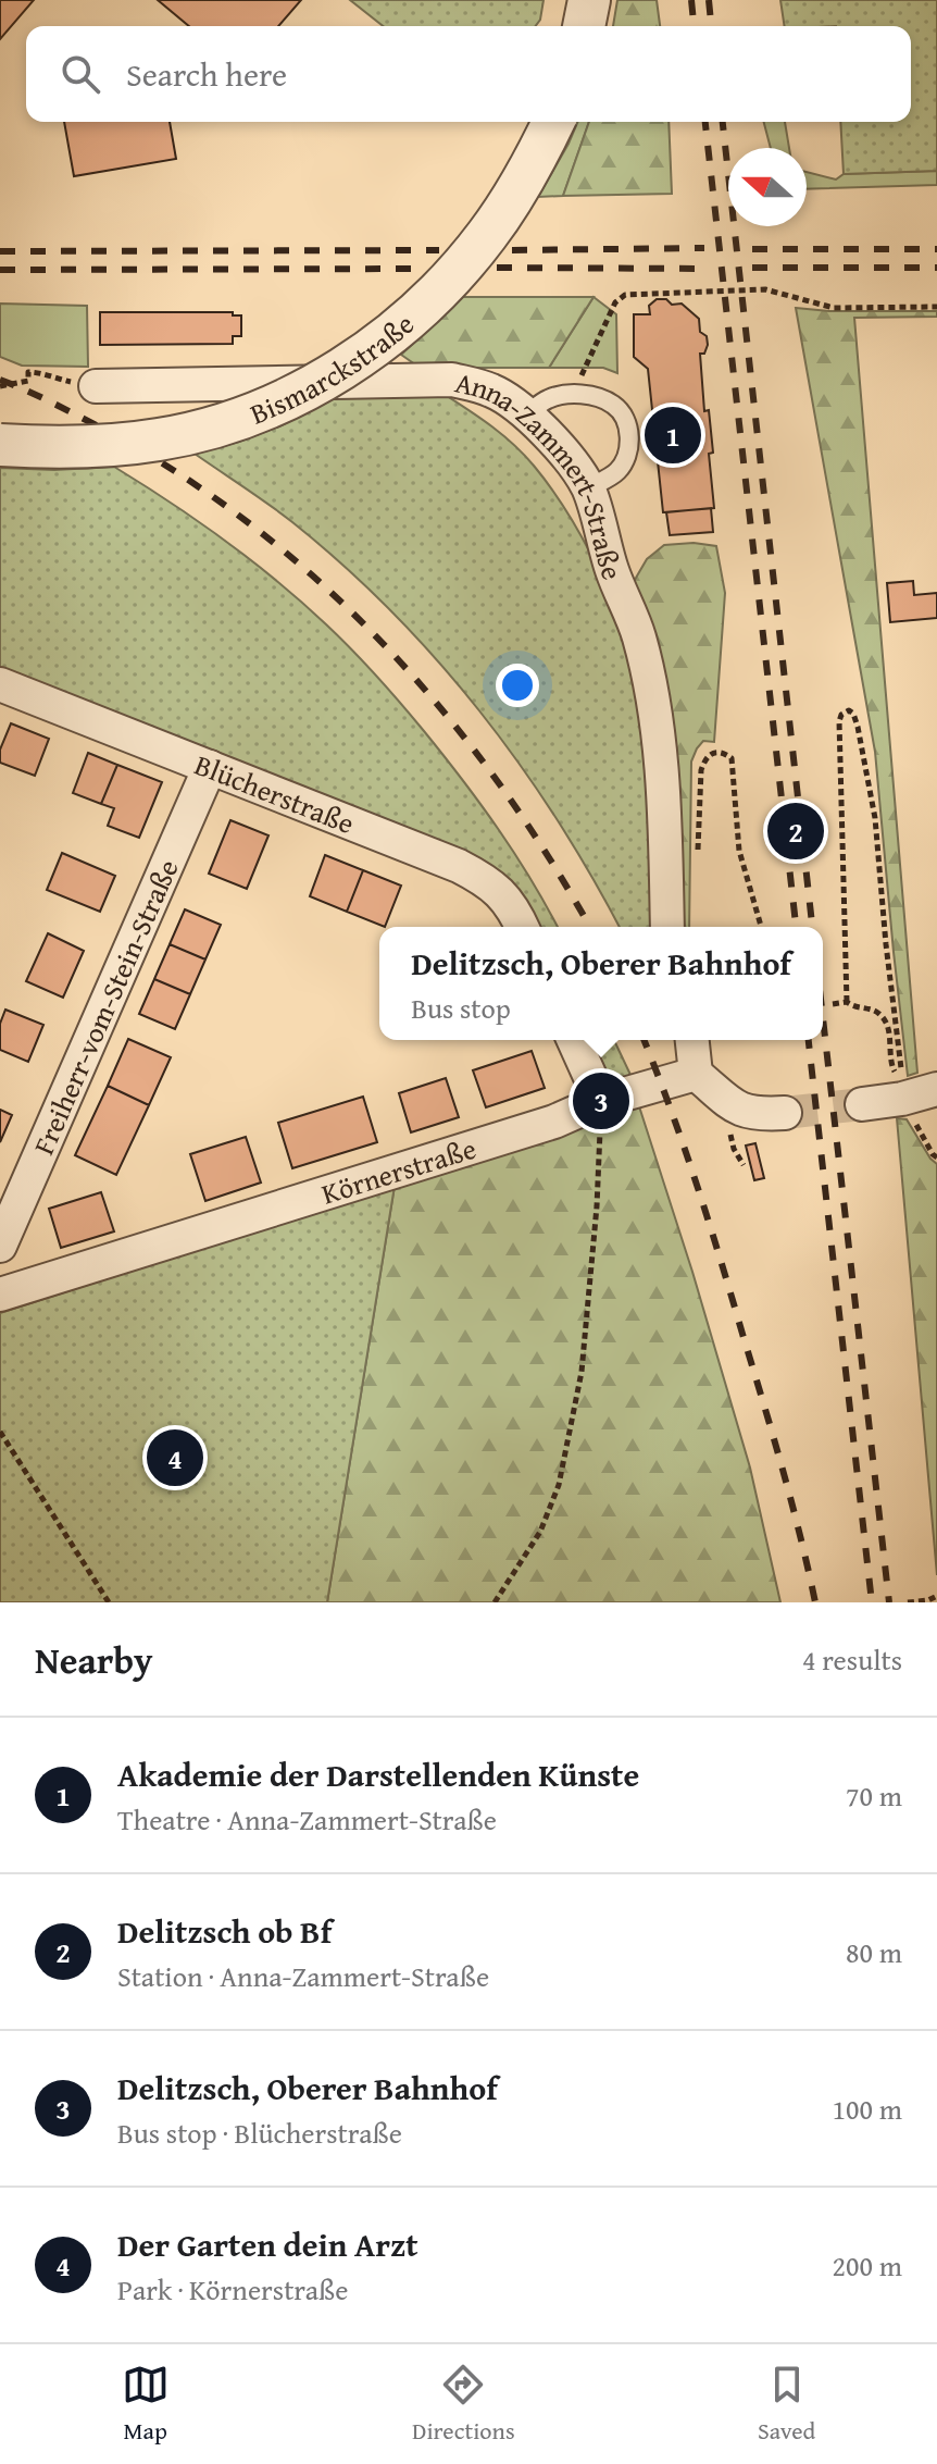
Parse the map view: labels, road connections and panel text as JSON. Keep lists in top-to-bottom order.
{
  "streets": {
    "street": [
      "Bismarckstraße",
      "Anna-Zammert-Straße",
      "Blücherstraße",
      "Freiherr-vom-Stein-Straße",
      "Körnerstraße"
    ]
  },
  "crossings": [
    ["Blücherstraße", "Freiherr-vom-Stein-Straße"]
  ],
  "north": "left",
  "page": {
    "search": "Search here",
    "pins": [
      "1",
      "2",
      "3",
      "4"
    ],
    "popup": ["Delitzsch, Oberer Bahnhof", "Bus stop"],
    "heading": ["Nearby", "4 results"],
    "list": [
      {
        "mark": "1",
        "name": "Akademie der Darstellenden Künste",
        "note": "Theatre · Anna-Zammert-Straße",
        "value": "70 m"
      },
      {
        "mark": "2",
        "name": "Delitzsch ob Bf",
        "note": "Station · Anna-Zammert-Straße",
        "value": "80 m"
      },
      {
        "mark": "3",
        "name": "Delitzsch, Oberer Bahnhof",
        "note": "Bus stop · Blücherstraße",
        "value": "100 m"
      },
      {
        "mark": "4",
        "name": "Der Garten dein Arzt",
        "note": "Park · Körnerstraße",
        "value": "200 m"
      }
    ],
    "nav": ["Map", "Directions", "Saved"]
  }
}
